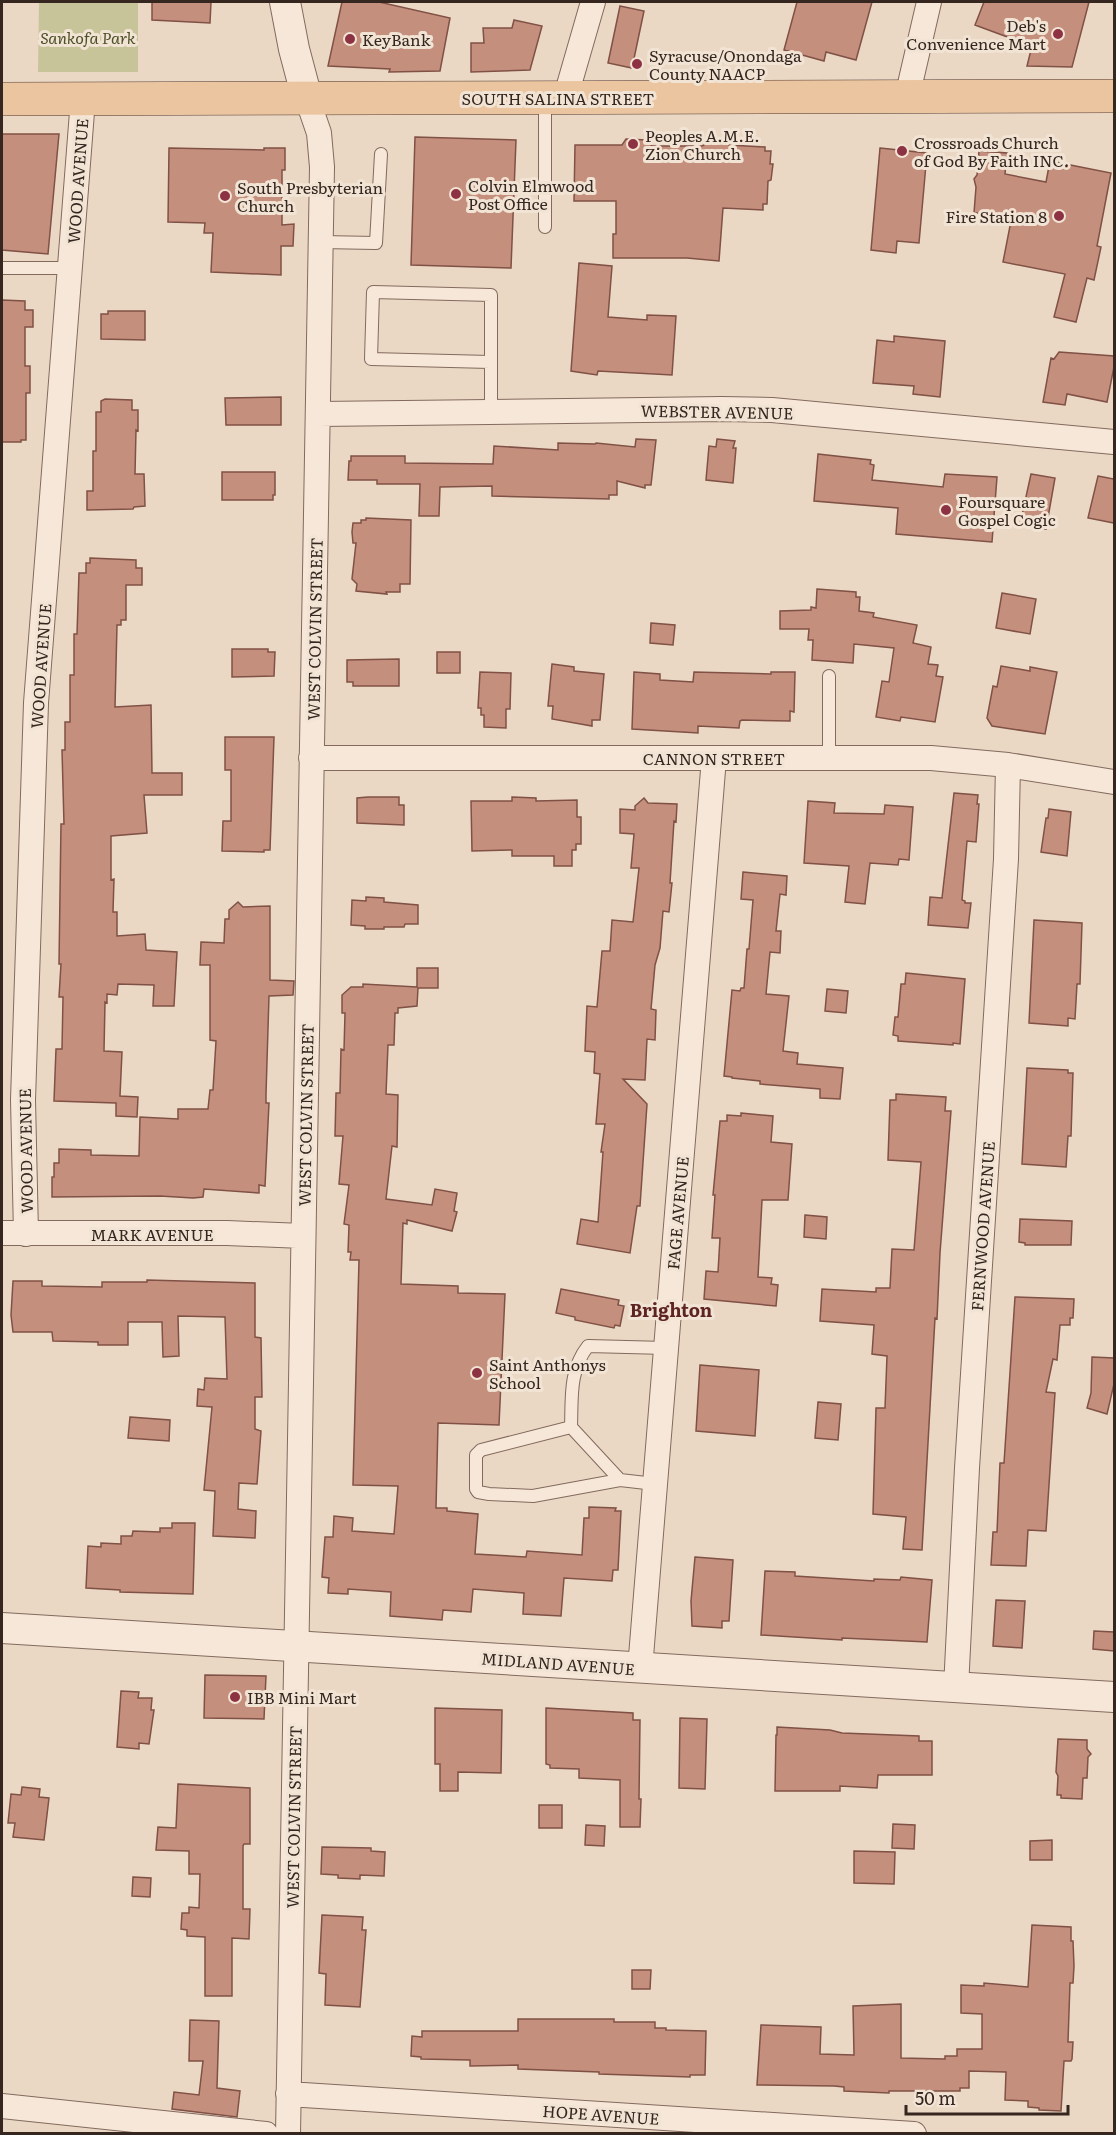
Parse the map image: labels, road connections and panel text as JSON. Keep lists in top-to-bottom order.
{
  "streets": {
    "main road": ["SOUTH SALINA STREET"],
    "street": [
      "WOOD AVENUE",
      "WEBSTER AVENUE",
      "WEST COLVIN STREET",
      "CANNON STREET",
      "FAGE AVENUE",
      "FERNWOOD AVENUE",
      "MARK AVENUE",
      "MIDLAND AVENUE",
      "HOPE AVENUE"
    ]
  },
  "crossings": [
    ["SOUTH SALINA STREET", "WOOD AVENUE"],
    ["SOUTH SALINA STREET", "WEST COLVIN STREET"],
    ["WOOD AVENUE", "MARK AVENUE"],
    ["WEBSTER AVENUE", "WEST COLVIN STREET"],
    ["WEST COLVIN STREET", "CANNON STREET"],
    ["WEST COLVIN STREET", "MARK AVENUE"],
    ["WEST COLVIN STREET", "MIDLAND AVENUE"],
    ["WEST COLVIN STREET", "HOPE AVENUE"],
    ["CANNON STREET", "FAGE AVENUE"],
    ["CANNON STREET", "FERNWOOD AVENUE"],
    ["FAGE AVENUE", "MIDLAND AVENUE"],
    ["FERNWOOD AVENUE", "MIDLAND AVENUE"]
  ],
  "districts": ["Brighton"],
  "parks": ["Sankofa Park"],
  "places": [
    "Deb's Convenience Mart",
    "KeyBank",
    "Syracuse/Onondaga County NAACP",
    "Peoples A.M.E. Zion Church",
    "Crossroads Church of God By Faith INC.",
    "Colvin Elmwood Post Office",
    "South Presbyterian Church",
    "Fire Station 8",
    "Foursquare Gospel Cogic",
    "Saint Anthonys School",
    "IBB Mini Mart"
  ],
  "scale_bar": "50 m"
}
